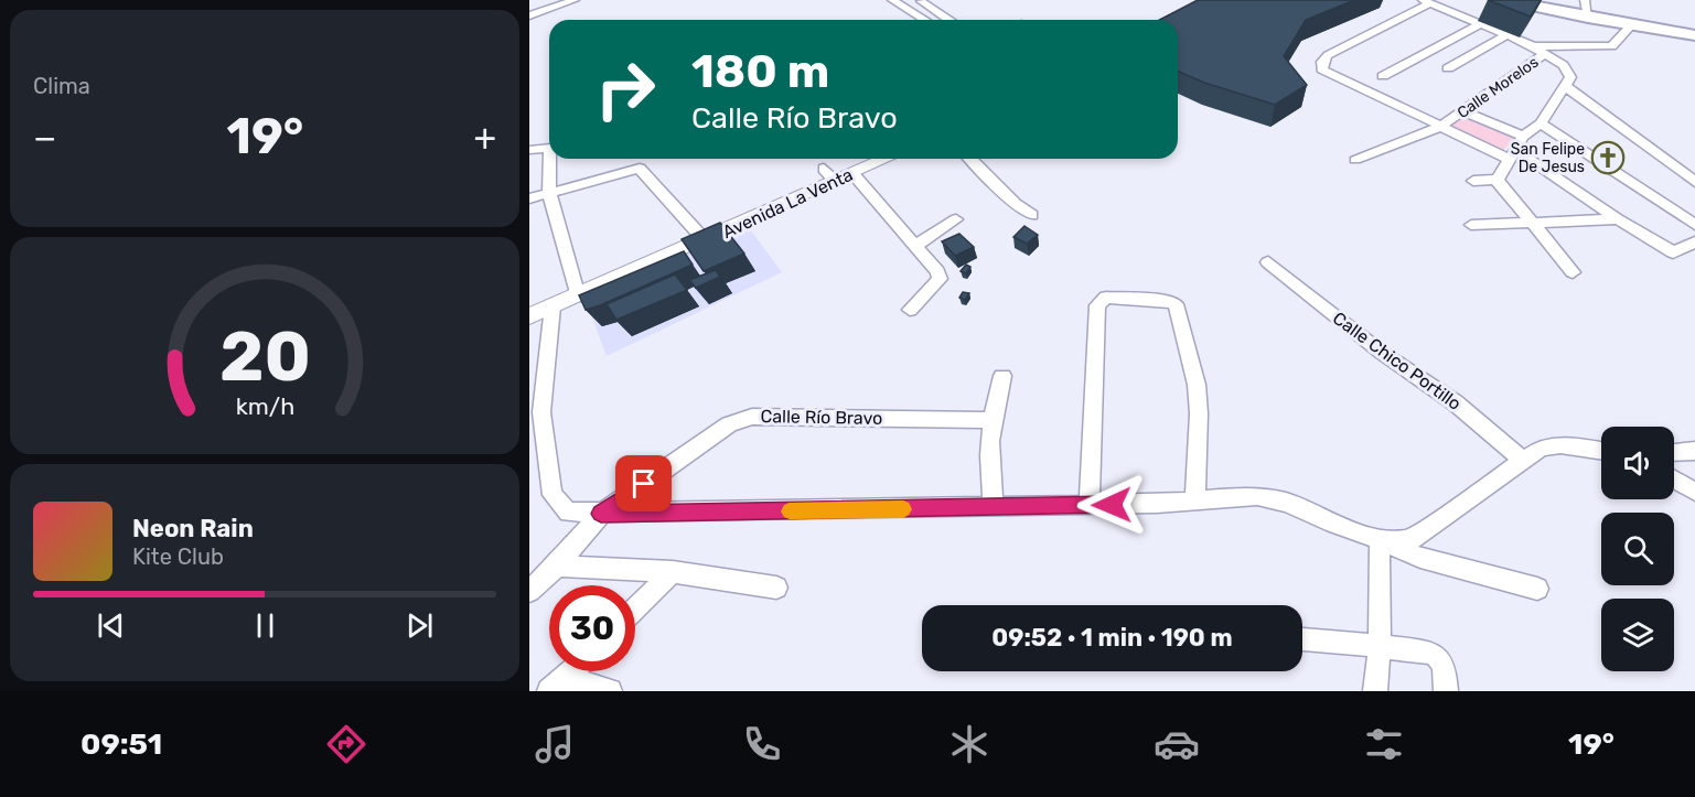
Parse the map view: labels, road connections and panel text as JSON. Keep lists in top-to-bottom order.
{
  "streets": {
    "main road": ["Avenida La Venta"],
    "street": ["Calle Morelos", "Calle Chico Portillo", "Calle Río Bravo"]
  },
  "places": {
    "church": ["San Felipe De Jesus"]
  },
  "page": {
    "tile": "Clima",
    "turn": ["180 m", "Calle Río Bravo"],
    "heat": ["−", "19°", "+"],
    "song": ["Neon Rain", "Kite Club"],
    "limit": "30",
    "trip": "09:52 · 1 min · 190 m",
    "tabs": ["09:51", "19°"],
    "gauge": ["20", "km/h"]
  }
}
